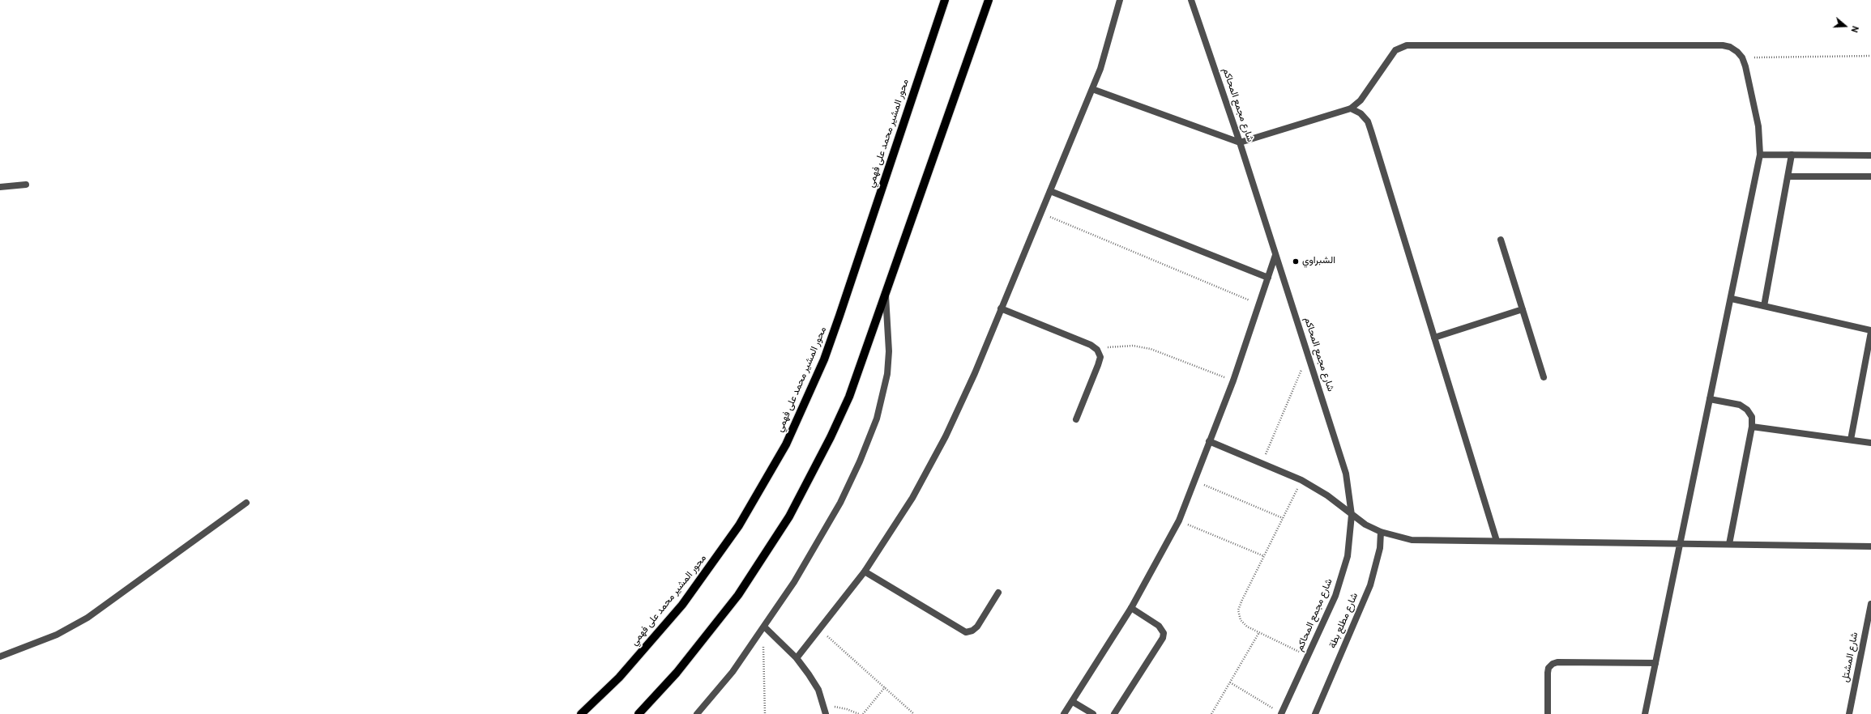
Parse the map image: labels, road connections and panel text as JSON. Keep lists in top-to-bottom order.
{
  "streets": {
    "main road": ["محور المشير محمد على فهمي"],
    "street": ["شارع مجمع المحاكم", "شارع مطلع بطة", "شارع المشتل"]
  },
  "places": ["الشبراوي"],
  "north": "right"
}
